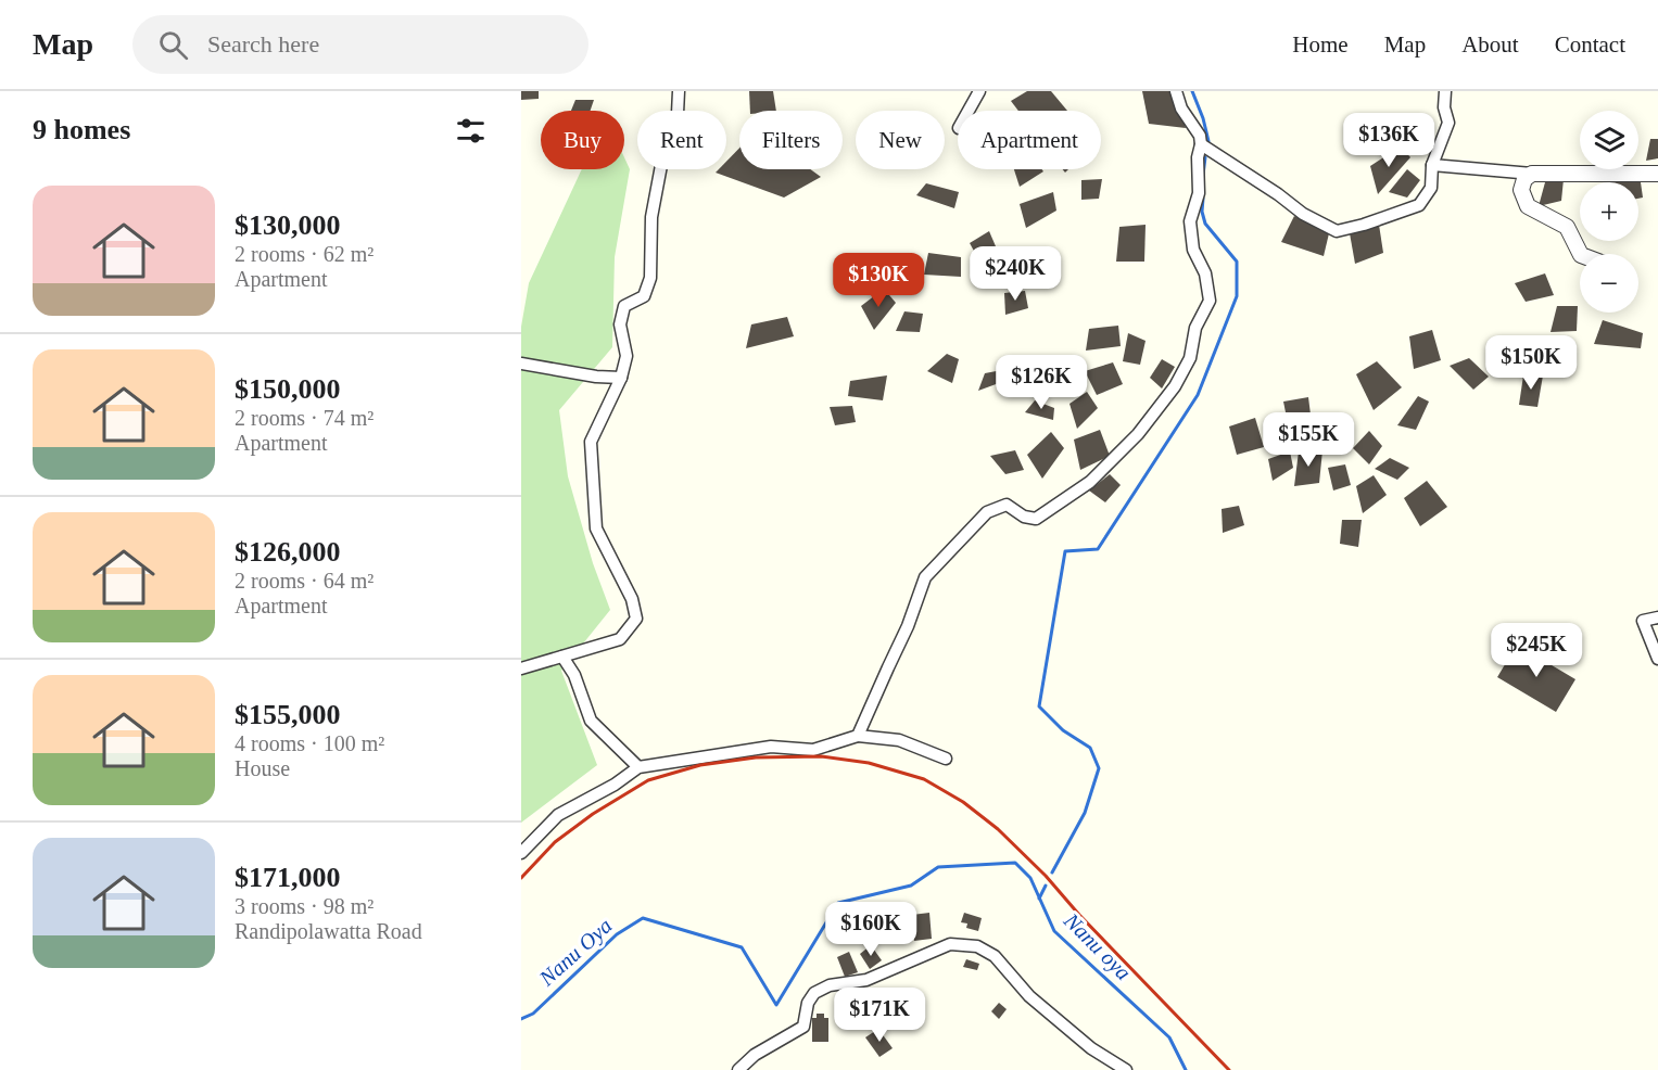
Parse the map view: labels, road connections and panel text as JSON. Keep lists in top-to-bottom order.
{
  "water": ["Nanu oya", "Nanu Oya"],
  "page": {
    "header": "Map",
    "search": "Search here",
    "nav": [
      "Home",
      "Map",
      "About",
      "Contact"
    ],
    "heading": "9 homes",
    "map_buttons": ["+", "−"],
    "chip": [
      "Buy",
      "Rent",
      "Filters",
      "New",
      "Apartment"
    ],
    "price": [
      "$136K",
      "$240K",
      "$130K",
      "$150K",
      "$126K",
      "$155K",
      "$245K",
      "$160K",
      "$171K"
    ],
    "list": [
      {
        "name": "$130,000",
        "note": "2 rooms · 62 m² · Apartment"
      },
      {
        "name": "$150,000",
        "note": "2 rooms · 74 m² · Apartment"
      },
      {
        "name": "$126,000",
        "note": "2 rooms · 64 m² · Apartment"
      },
      {
        "name": "$155,000",
        "note": "4 rooms · 100 m² · House"
      },
      {
        "name": "$171,000",
        "note": "3 rooms · 98 m² · Randipolawatta Road"
      }
    ]
  }
}
